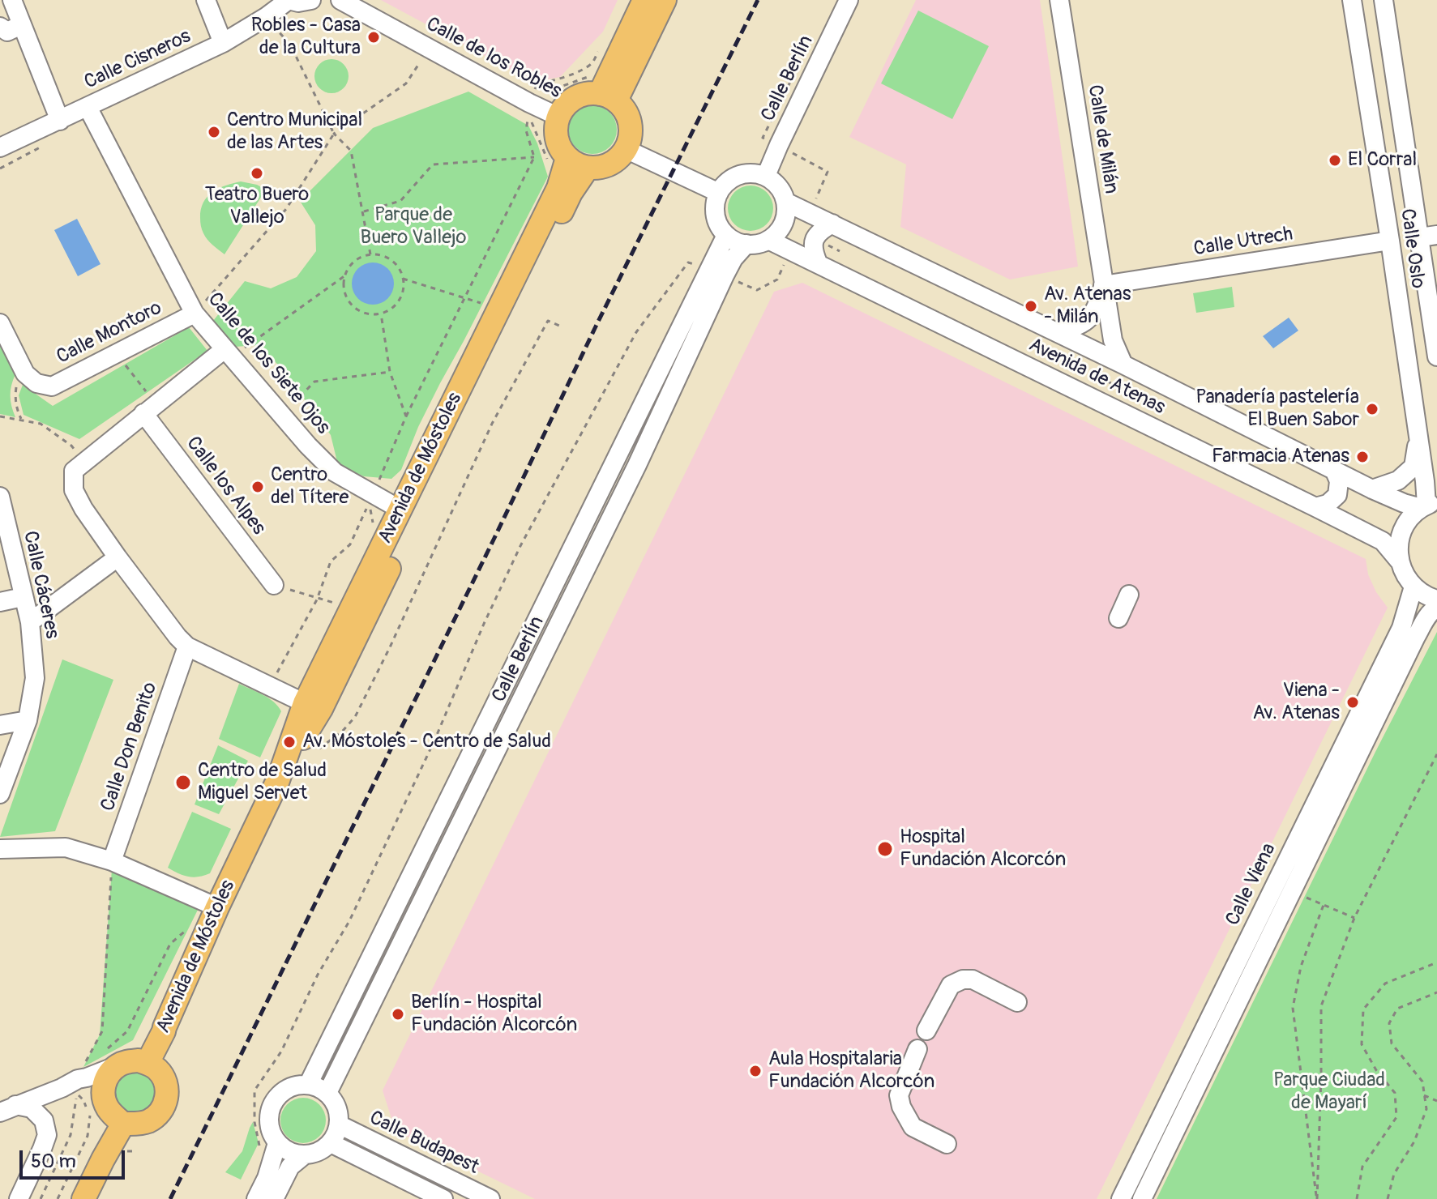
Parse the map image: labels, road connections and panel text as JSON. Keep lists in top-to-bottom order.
{
  "streets": {
    "main road": ["Avenida de Móstoles"],
    "street": [
      "Calle de los Robles",
      "Calle Cisneros",
      "Calle Berlín",
      "Calle de Milán",
      "Calle Utrech",
      "Calle Oslo",
      "Calle Montoro",
      "Calle de los Siete Ojos",
      "Avenida de Atenas",
      "Calle los Alpes",
      "Calle Cáceres",
      "Calle Don Benito",
      "Calle Viena",
      "Calle Budapest"
    ]
  },
  "crossings": [
    ["Calle de los Robles", "Avenida de Móstoles"],
    ["Calle Cisneros", "Calle de los Siete Ojos"],
    ["Calle Berlín", "Avenida de Atenas"],
    ["Calle Berlín", "Calle Budapest"],
    ["Calle de Milán", "Calle Utrech"],
    ["Calle de Milán", "Avenida de Atenas"],
    ["Calle Utrech", "Calle Oslo"],
    ["Calle Oslo", "Avenida de Atenas"],
    ["Calle Montoro", "Calle de los Siete Ojos"],
    ["Calle de los Siete Ojos", "Avenida de Móstoles"],
    ["Avenida de Atenas", "Calle Viena"]
  ],
  "parks": ["Parque de Buero Vallejo", "Parque Ciudad de Mayarí"],
  "places": [
    "Robles - Casa de la Cultura",
    "Centro Municipal de las Artes",
    "El Corral",
    "Teatro Buero Vallejo",
    "Av. Atenas - Milán",
    "Panadería pastelería El Buen Sabor",
    "Farmacia Atenas",
    "Centro del Títere",
    "Viena - Av. Atenas",
    "Av. Móstoles - Centro de Salud",
    "Centro de Salud Miguel Servet",
    "Hospital Fundación Alcorcón",
    "Berlín - Hospital Fundación Alcorcón",
    "Aula Hospitalaria Fundación Alcorcón"
  ],
  "scale_bar": "50 m"
}
